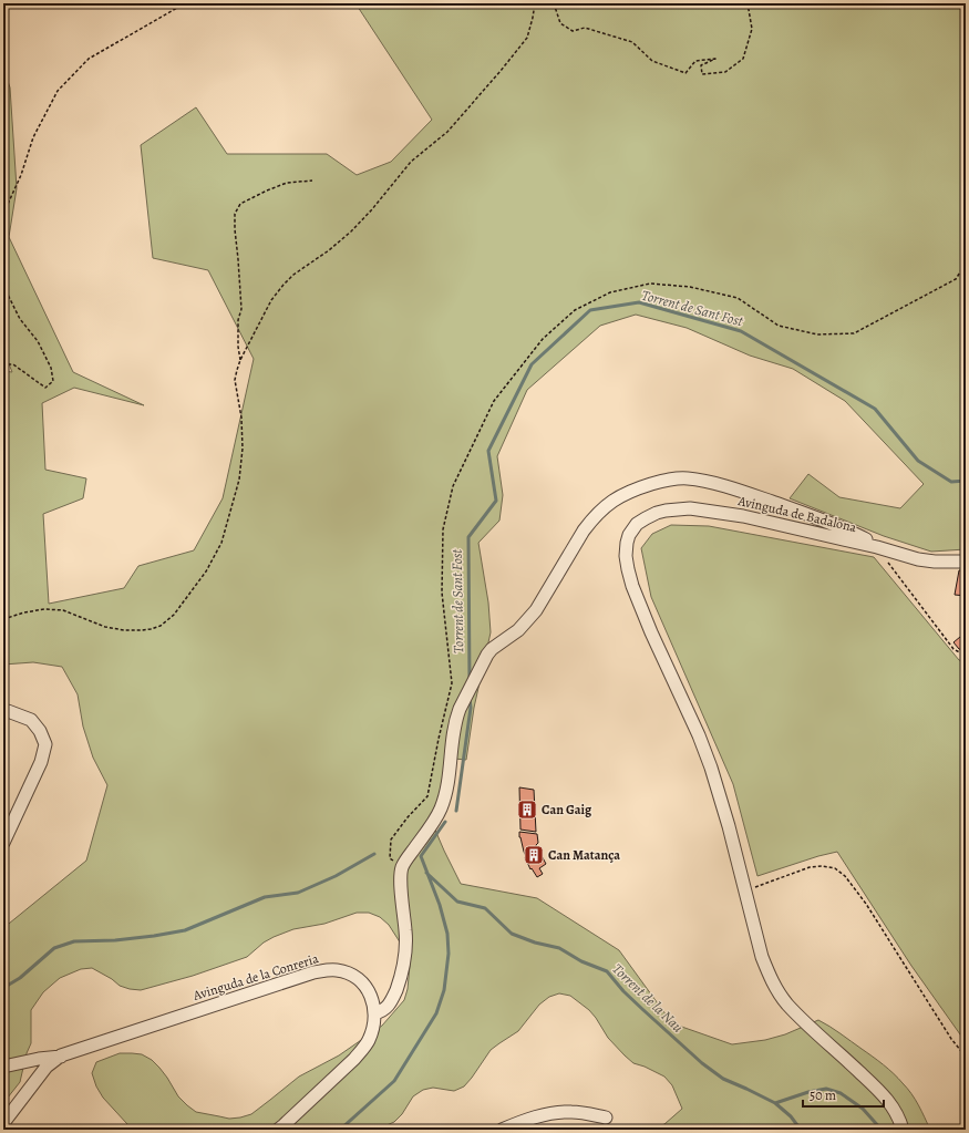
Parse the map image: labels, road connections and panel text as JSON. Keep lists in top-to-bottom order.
{
  "streets": {
    "street": ["Avinguda de Badalona", "Avinguda de la Conreria"]
  },
  "water": ["Torrent de Sant Fost", "Torrent de la Nau"],
  "places": {
    "building": ["Can Gaig", "Can Matança"]
  },
  "scale_bar": "50 m"
}
